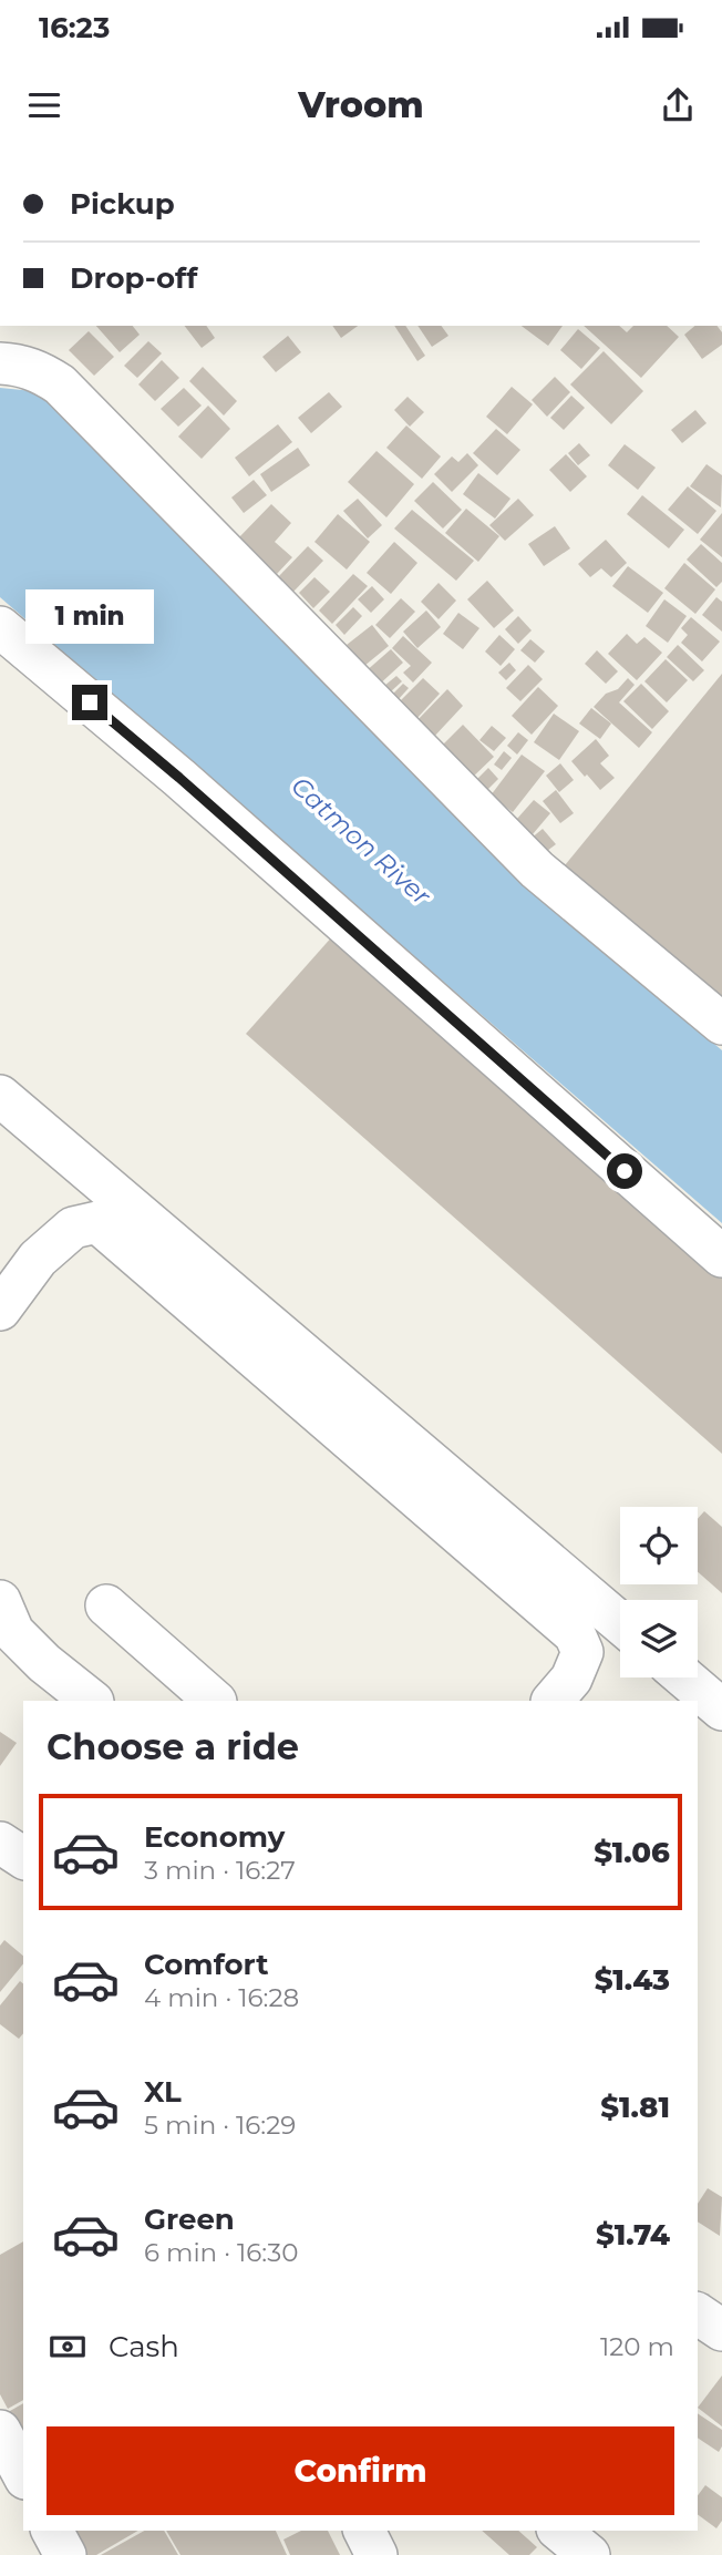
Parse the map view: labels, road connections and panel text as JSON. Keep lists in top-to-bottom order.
{
  "water": ["Catmon River"],
  "page": {
    "status": "16:23",
    "header": "Vroom",
    "banner": ["Pickup", "Drop-off"],
    "bubble": "1 min",
    "heading": "Choose a ride",
    "list": [
      {
        "name": "Economy",
        "note": "3 min · 16:27",
        "value": "$1.06"
      },
      {
        "name": "Comfort",
        "note": "4 min · 16:28",
        "value": "$1.43"
      },
      {
        "name": "XL",
        "note": "5 min · 16:29",
        "value": "$1.81"
      },
      {
        "name": "Green",
        "note": "6 min · 16:30",
        "value": "$1.74"
      }
    ],
    "pay": ["Cash", "120 m"],
    "buttons": "Confirm"
  }
}
